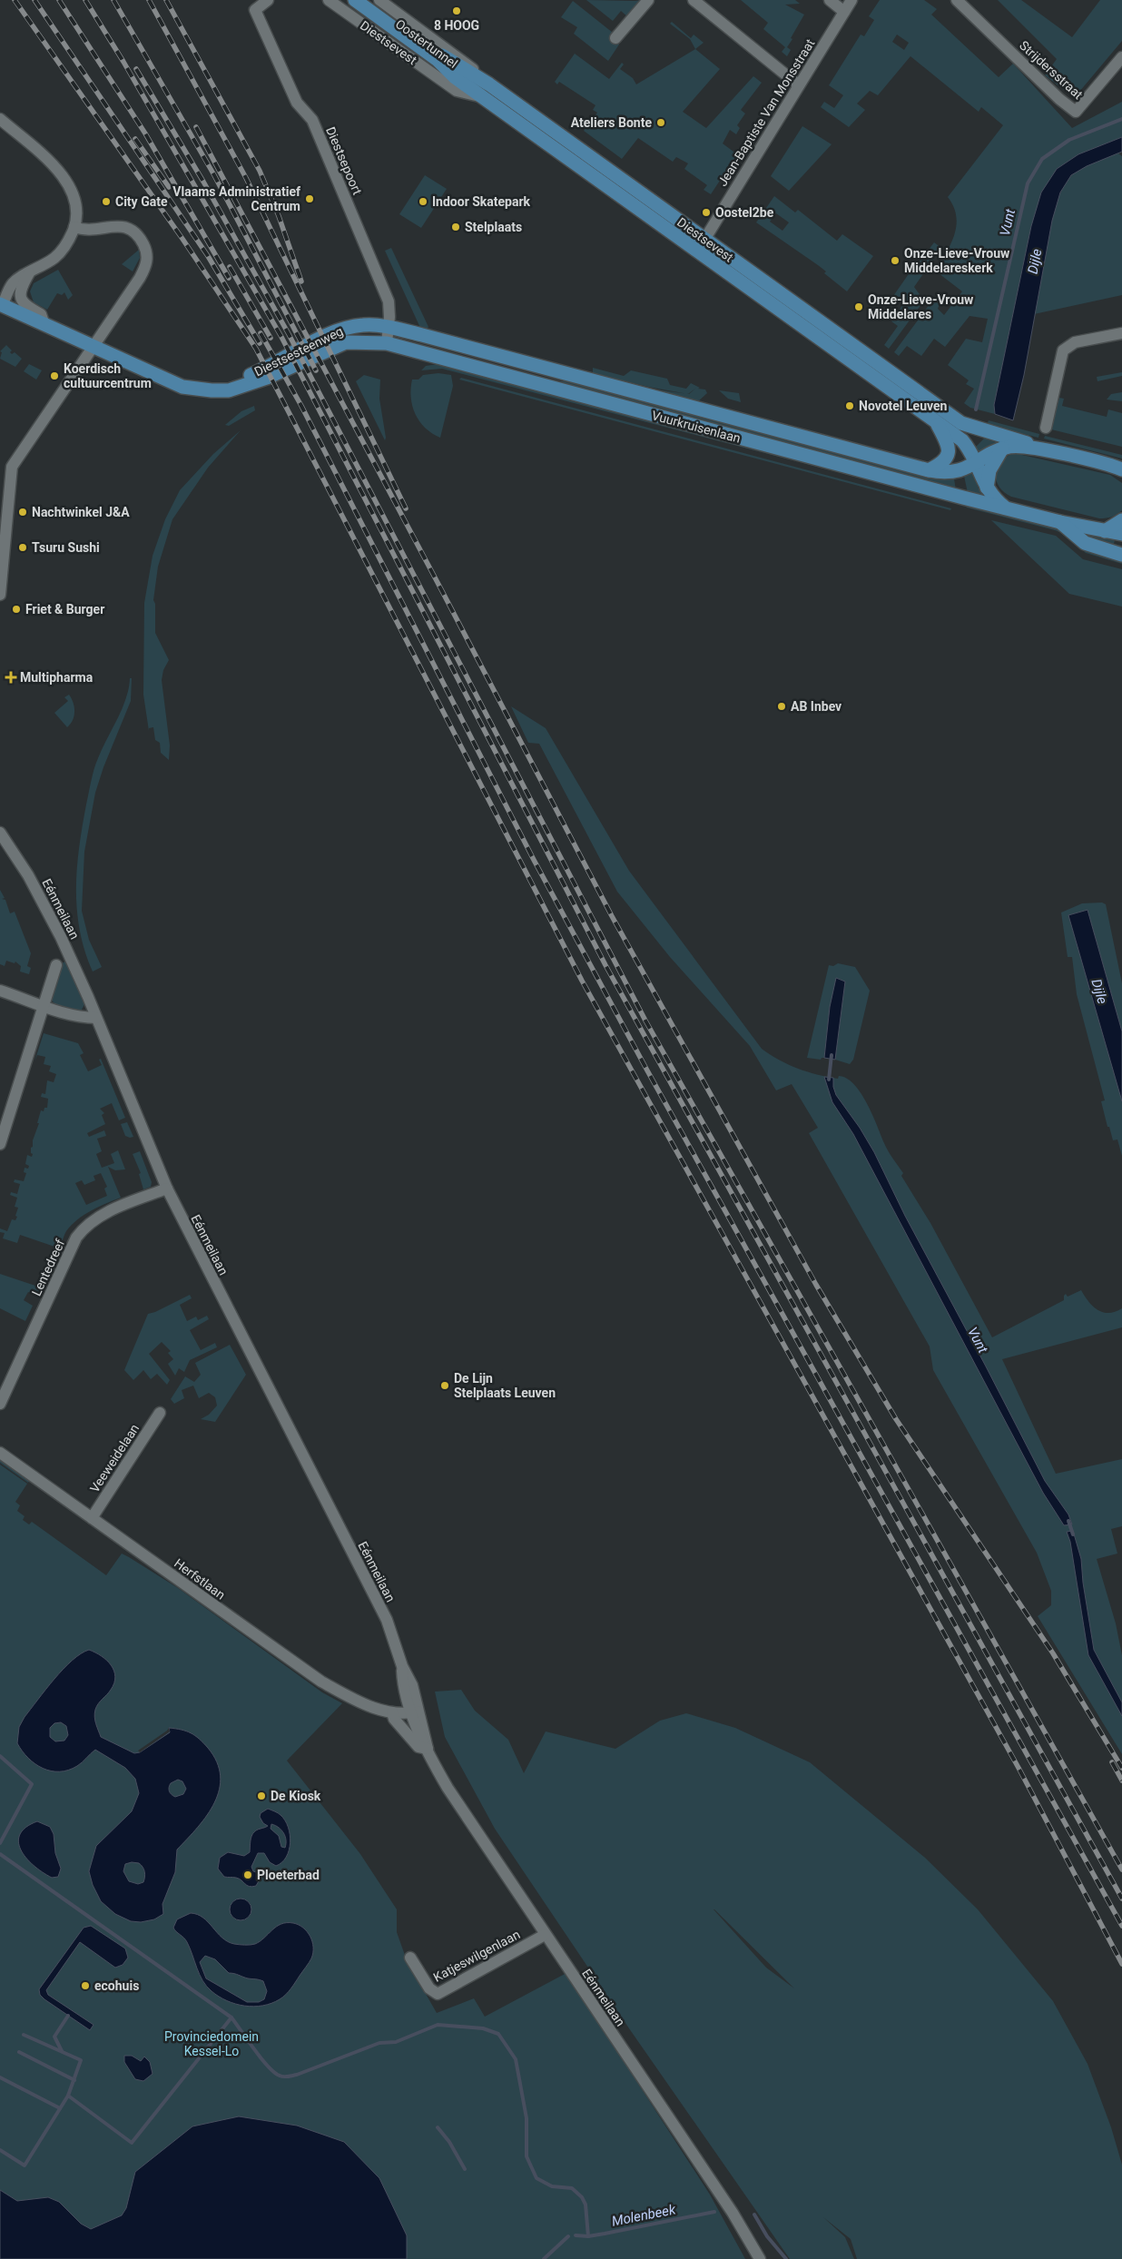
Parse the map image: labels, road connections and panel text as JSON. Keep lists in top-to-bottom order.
{
  "streets": {
    "main road": [
      "Diestsevest",
      "Oostertunnel",
      "Diestsesteenweg",
      "Vuurkruisenlaan"
    ],
    "street": [
      "Strijdersstraat",
      "Jean-Baptiste Van Monsstraat",
      "Diestsepoort",
      "Eénmeilaan",
      "Lentedreef",
      "Veeweidelaan",
      "Herfstlaan",
      "Katjeswilgenlaan"
    ]
  },
  "crossings": [
    ["Diestsevest", "Oostertunnel"],
    ["Diestsevest", "Jean-Baptiste Van Monsstraat"],
    ["Diestsevest", "Vuurkruisenlaan"],
    ["Diestsepoort", "Diestsesteenweg"],
    ["Diestsepoort", "Vuurkruisenlaan"],
    ["Diestsesteenweg", "Vuurkruisenlaan"],
    ["Eénmeilaan", "Lentedreef"],
    ["Eénmeilaan", "Herfstlaan"],
    ["Eénmeilaan", "Katjeswilgenlaan"],
    ["Veeweidelaan", "Herfstlaan"]
  ],
  "water": ["Vunt", "Dijle", "Molenbeek"],
  "parks": ["Provinciedomein Kessel-Lo"],
  "places": {
    "other": [
      "8 HOOG",
      "Ateliers Bonte",
      "Vlaams Administratief Centrum",
      "City Gate",
      "Indoor Skatepark",
      "Oostel2be",
      "Stelplaats",
      "Onze-Lieve-Vrouw Middelareskerk",
      "Onze-Lieve-Vrouw Middelares",
      "Koerdisch cultuurcentrum",
      "Novotel Leuven",
      "Nachtwinkel J&A",
      "Tsuru Sushi",
      "Friet & Burger",
      "AB Inbev",
      "De Lijn Stelplaats Leuven",
      "De Kiosk",
      "Ploeterbad",
      "ecohuis"
    ],
    "health": ["Multipharma"]
  }
}
